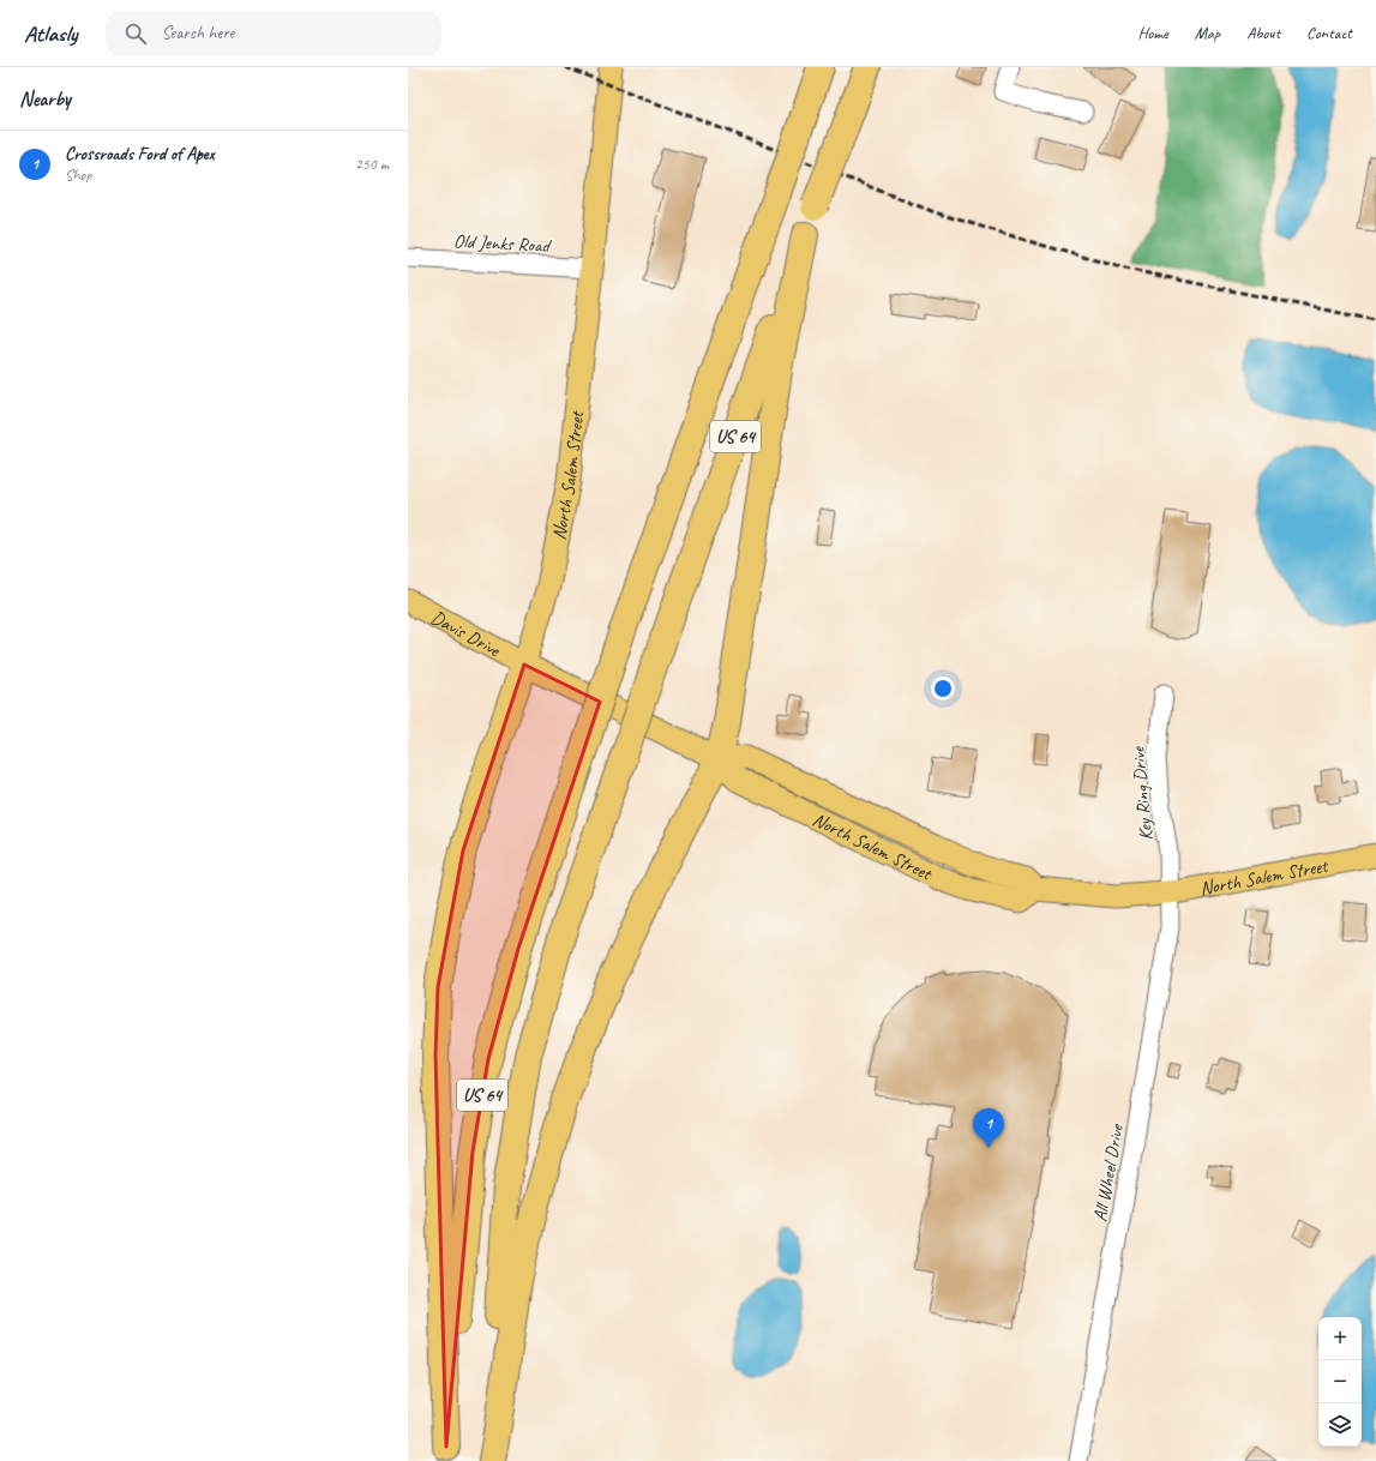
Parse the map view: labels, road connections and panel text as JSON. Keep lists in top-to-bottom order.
{
  "streets": {
    "highway": ["US 64"],
    "main road": ["North Salem Street", "Davis Drive"],
    "street": ["Old Jenks Road", "Key Ring Drive", "All Wheel Drive"]
  },
  "crossings": [
    ["Old Jenks Road", "North Salem Street"],
    ["North Salem Street", "Davis Drive"],
    ["North Salem Street", "Key Ring Drive"],
    ["North Salem Street", "All Wheel Drive"],
    ["Key Ring Drive", "All Wheel Drive"]
  ],
  "page": {
    "header": "Atlasly",
    "search": "Search here",
    "nav": [
      "Home",
      "Map",
      "About",
      "Contact"
    ],
    "heading": "Nearby",
    "list": [
      {
        "mark": "1",
        "name": "Crossroads Ford of Apex",
        "note": "Shop",
        "value": "250 m"
      }
    ],
    "pins": "1",
    "map_buttons": ["+", "−"]
  }
}
